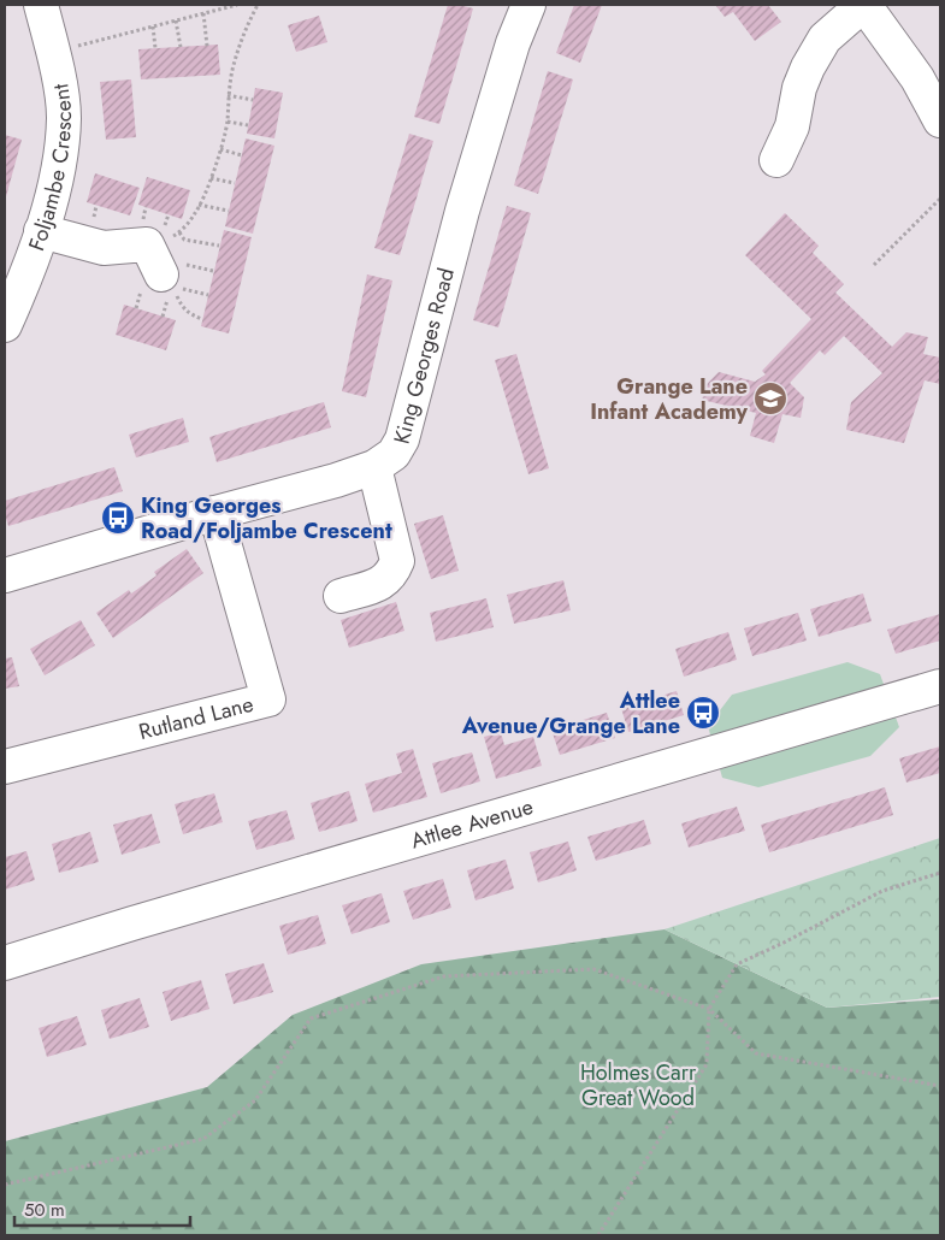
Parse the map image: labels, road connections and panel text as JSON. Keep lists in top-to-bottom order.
{
  "streets": {
    "street": [
      "Foljambe Crescent",
      "King Georges Road",
      "Rutland Lane",
      "Attlee Avenue"
    ]
  },
  "crossings": [
    ["King Georges Road", "Rutland Lane"]
  ],
  "parks": ["Holmes Carr Great Wood"],
  "places": {
    "school or university": ["Grange Lane Infant Academy"],
    "bus stop": ["King Georges Road/Foljambe Crescent", "Attlee Avenue/Grange Lane"]
  },
  "scale_bar": "50 m"
}
